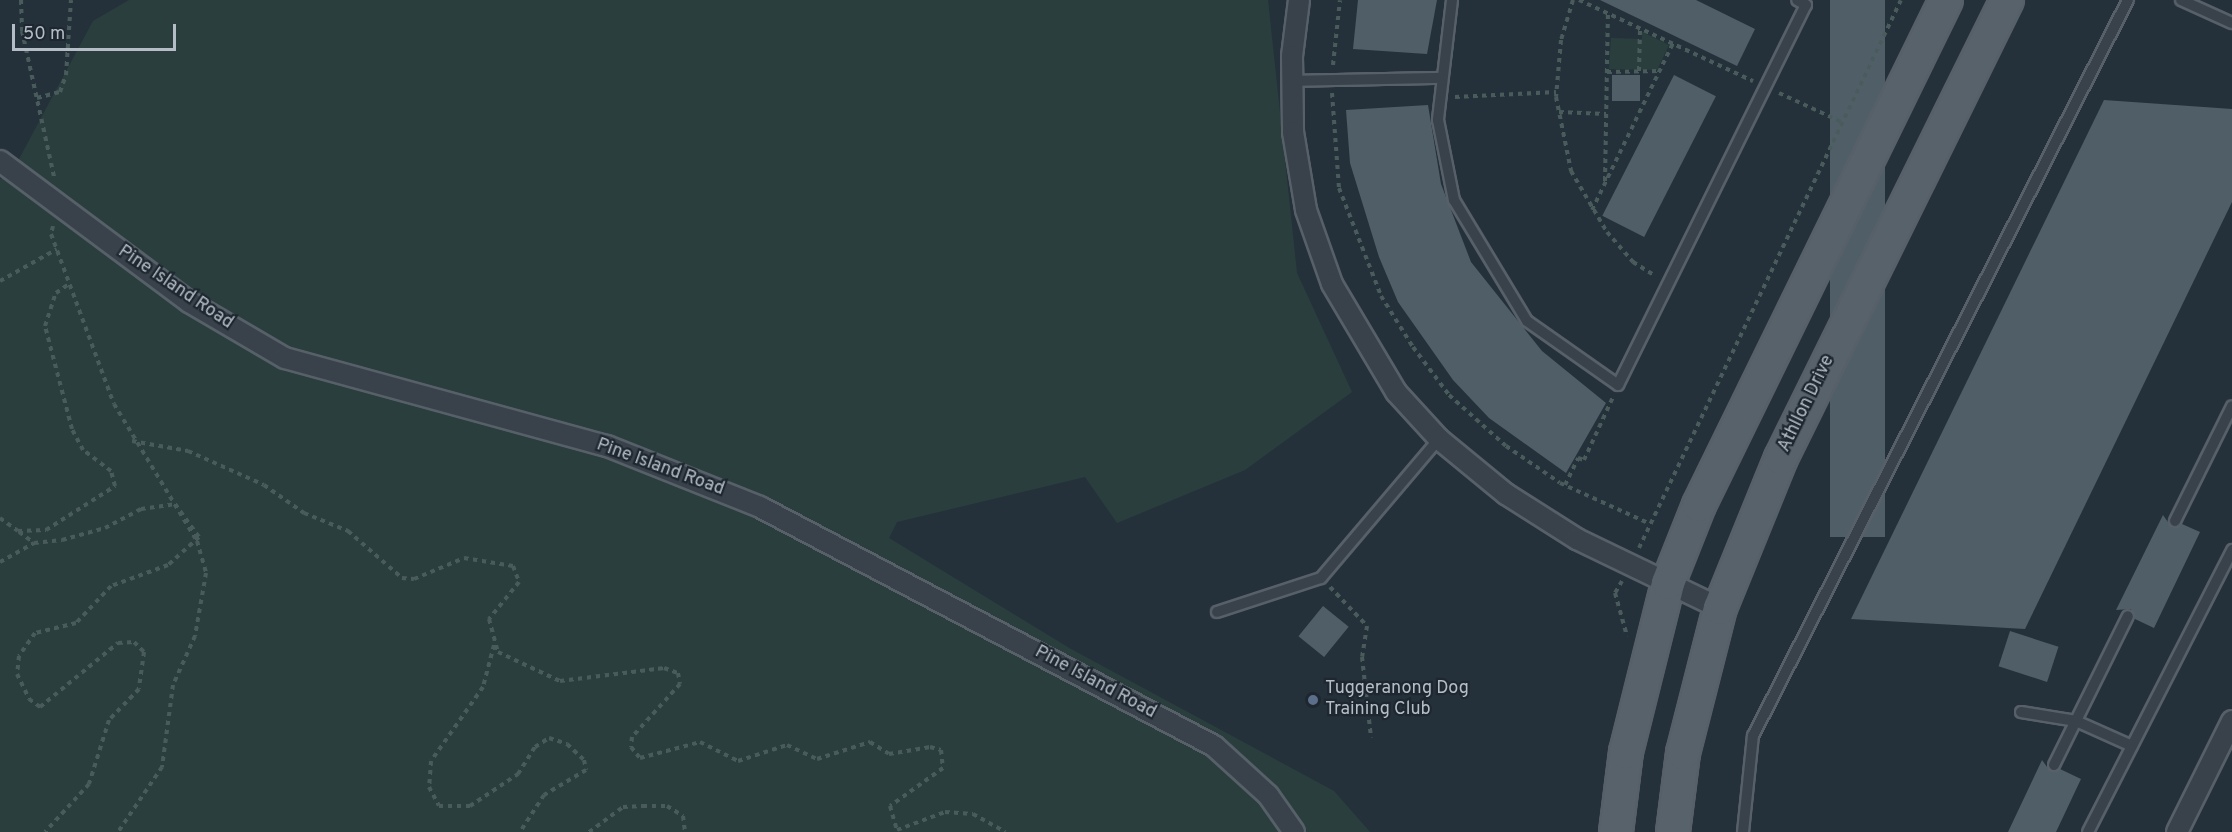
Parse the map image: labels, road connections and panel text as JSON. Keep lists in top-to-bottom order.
{
  "streets": {
    "main road": ["Athllon Drive"],
    "street": ["Pine Island Road"]
  },
  "places": ["Tuggeranong Dog Training Club"],
  "scale_bar": "50 m"
}
